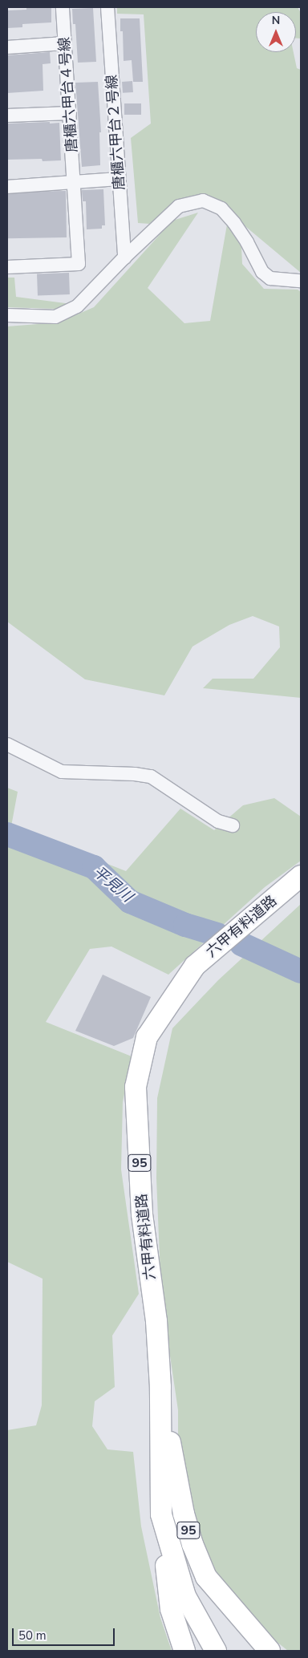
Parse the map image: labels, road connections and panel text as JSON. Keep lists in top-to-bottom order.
{
  "streets": {
    "main road": ["六甲有料道路", "95"],
    "street": ["唐櫃六甲台４号線", "唐櫃六甲台２号線"]
  },
  "crossings": [
    ["六甲有料道路", "95"]
  ],
  "water": ["平見川"],
  "scale_bar": "50 m",
  "north": "top"
}
